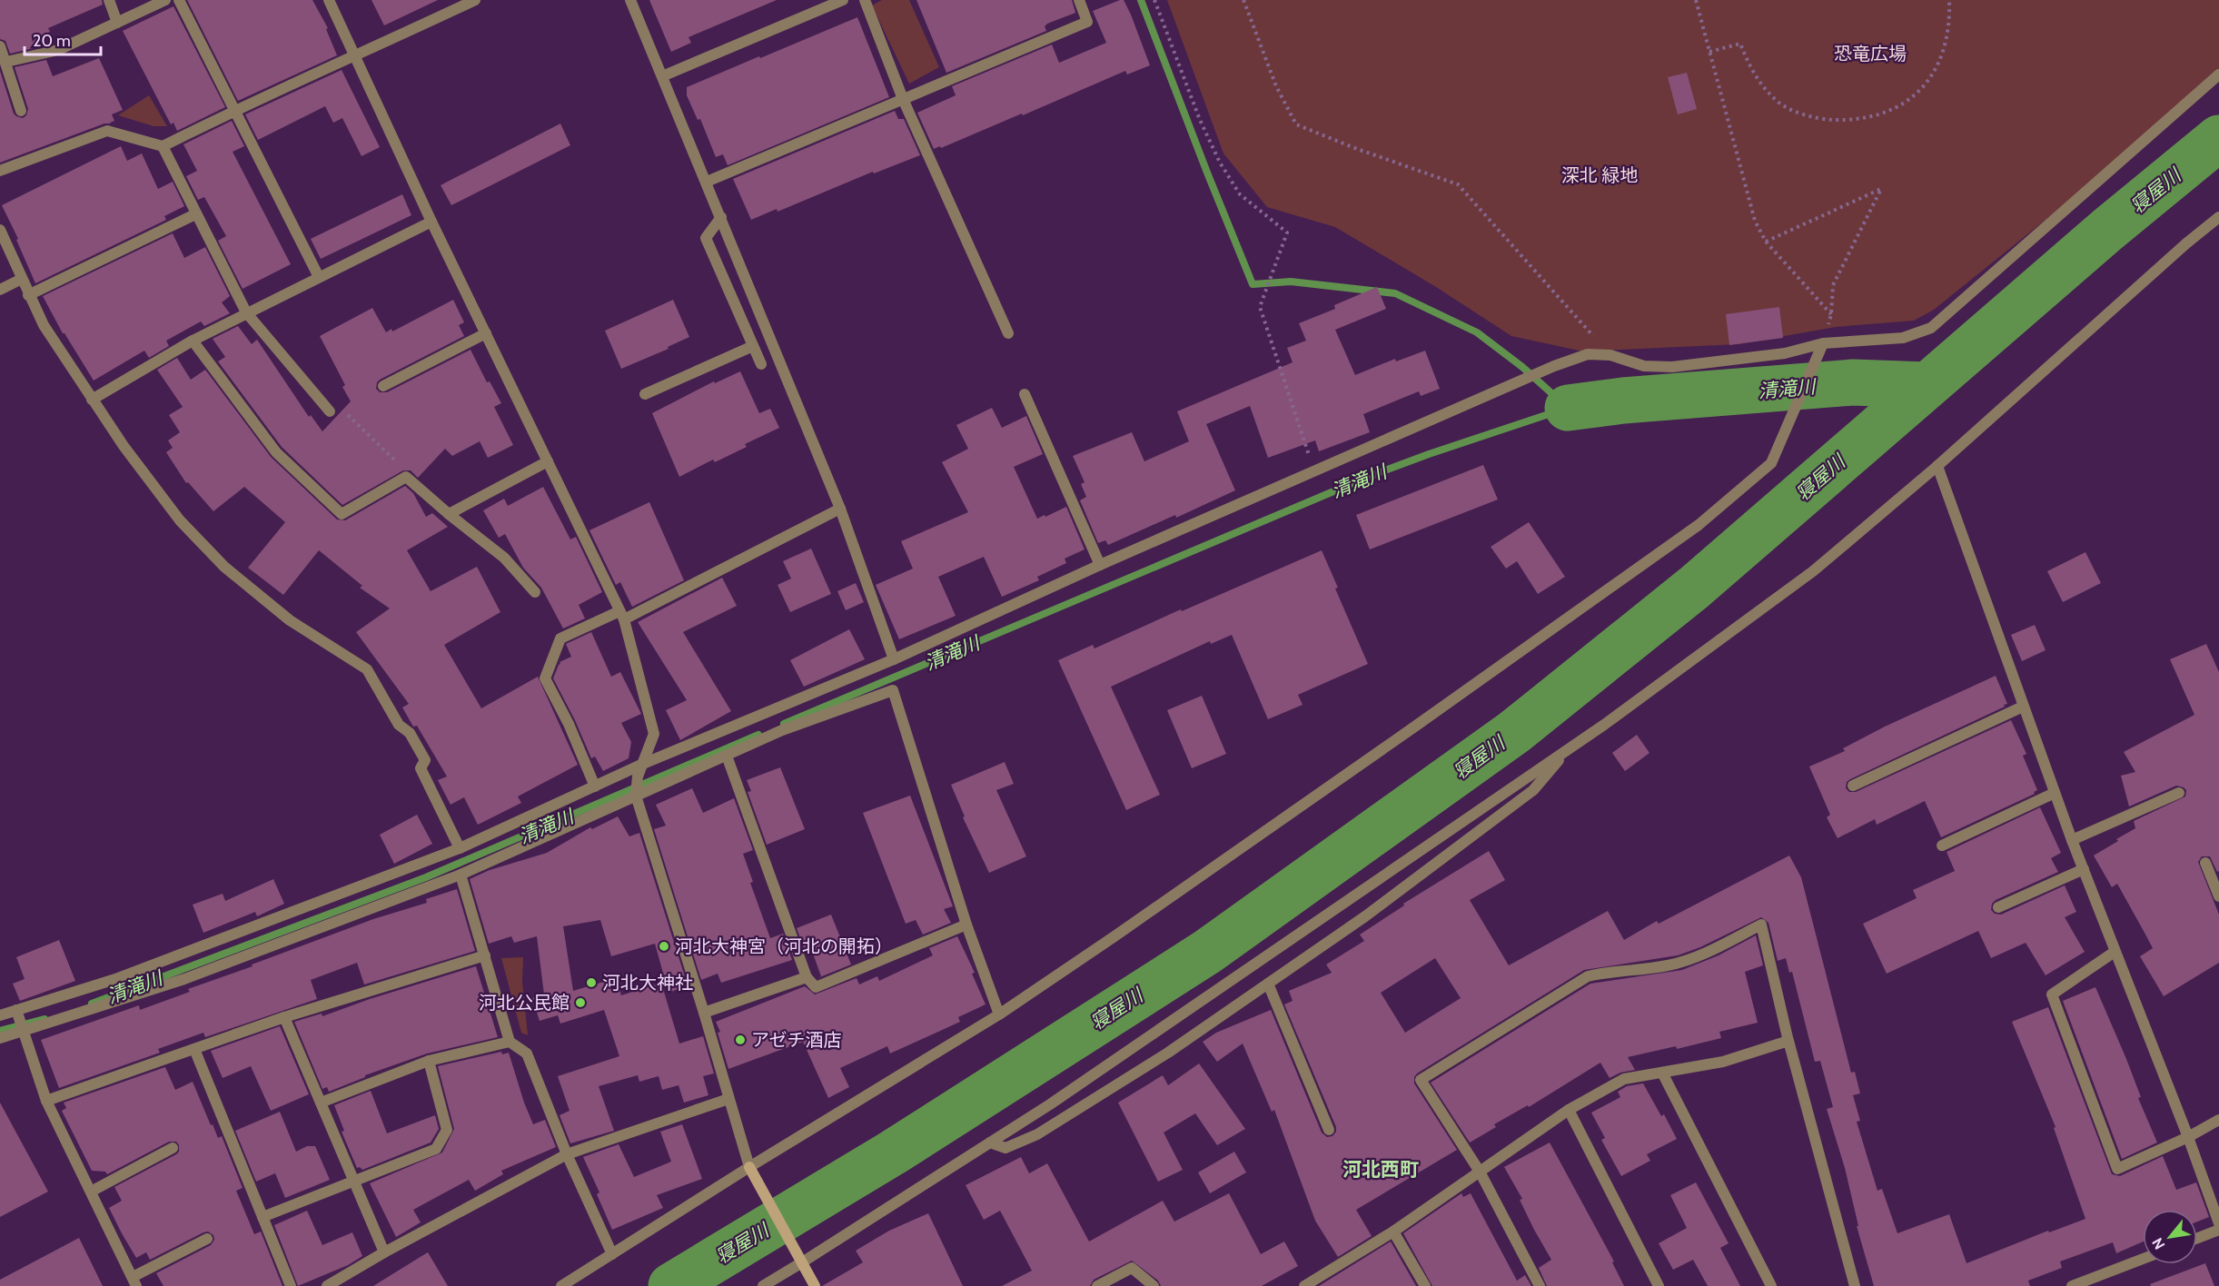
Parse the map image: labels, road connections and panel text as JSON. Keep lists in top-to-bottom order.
{
  "districts": ["河北西町"],
  "water": ["寝屋川", "清滝川"],
  "parks": ["恐竜広場", "深北 緑地"],
  "places": [
    "河北大神宮（河北の開拓）",
    "河北大神社",
    "河北公民館",
    "アゼチ酒店"
  ],
  "scale_bar": "20 m",
  "north": "bottom left"
}
